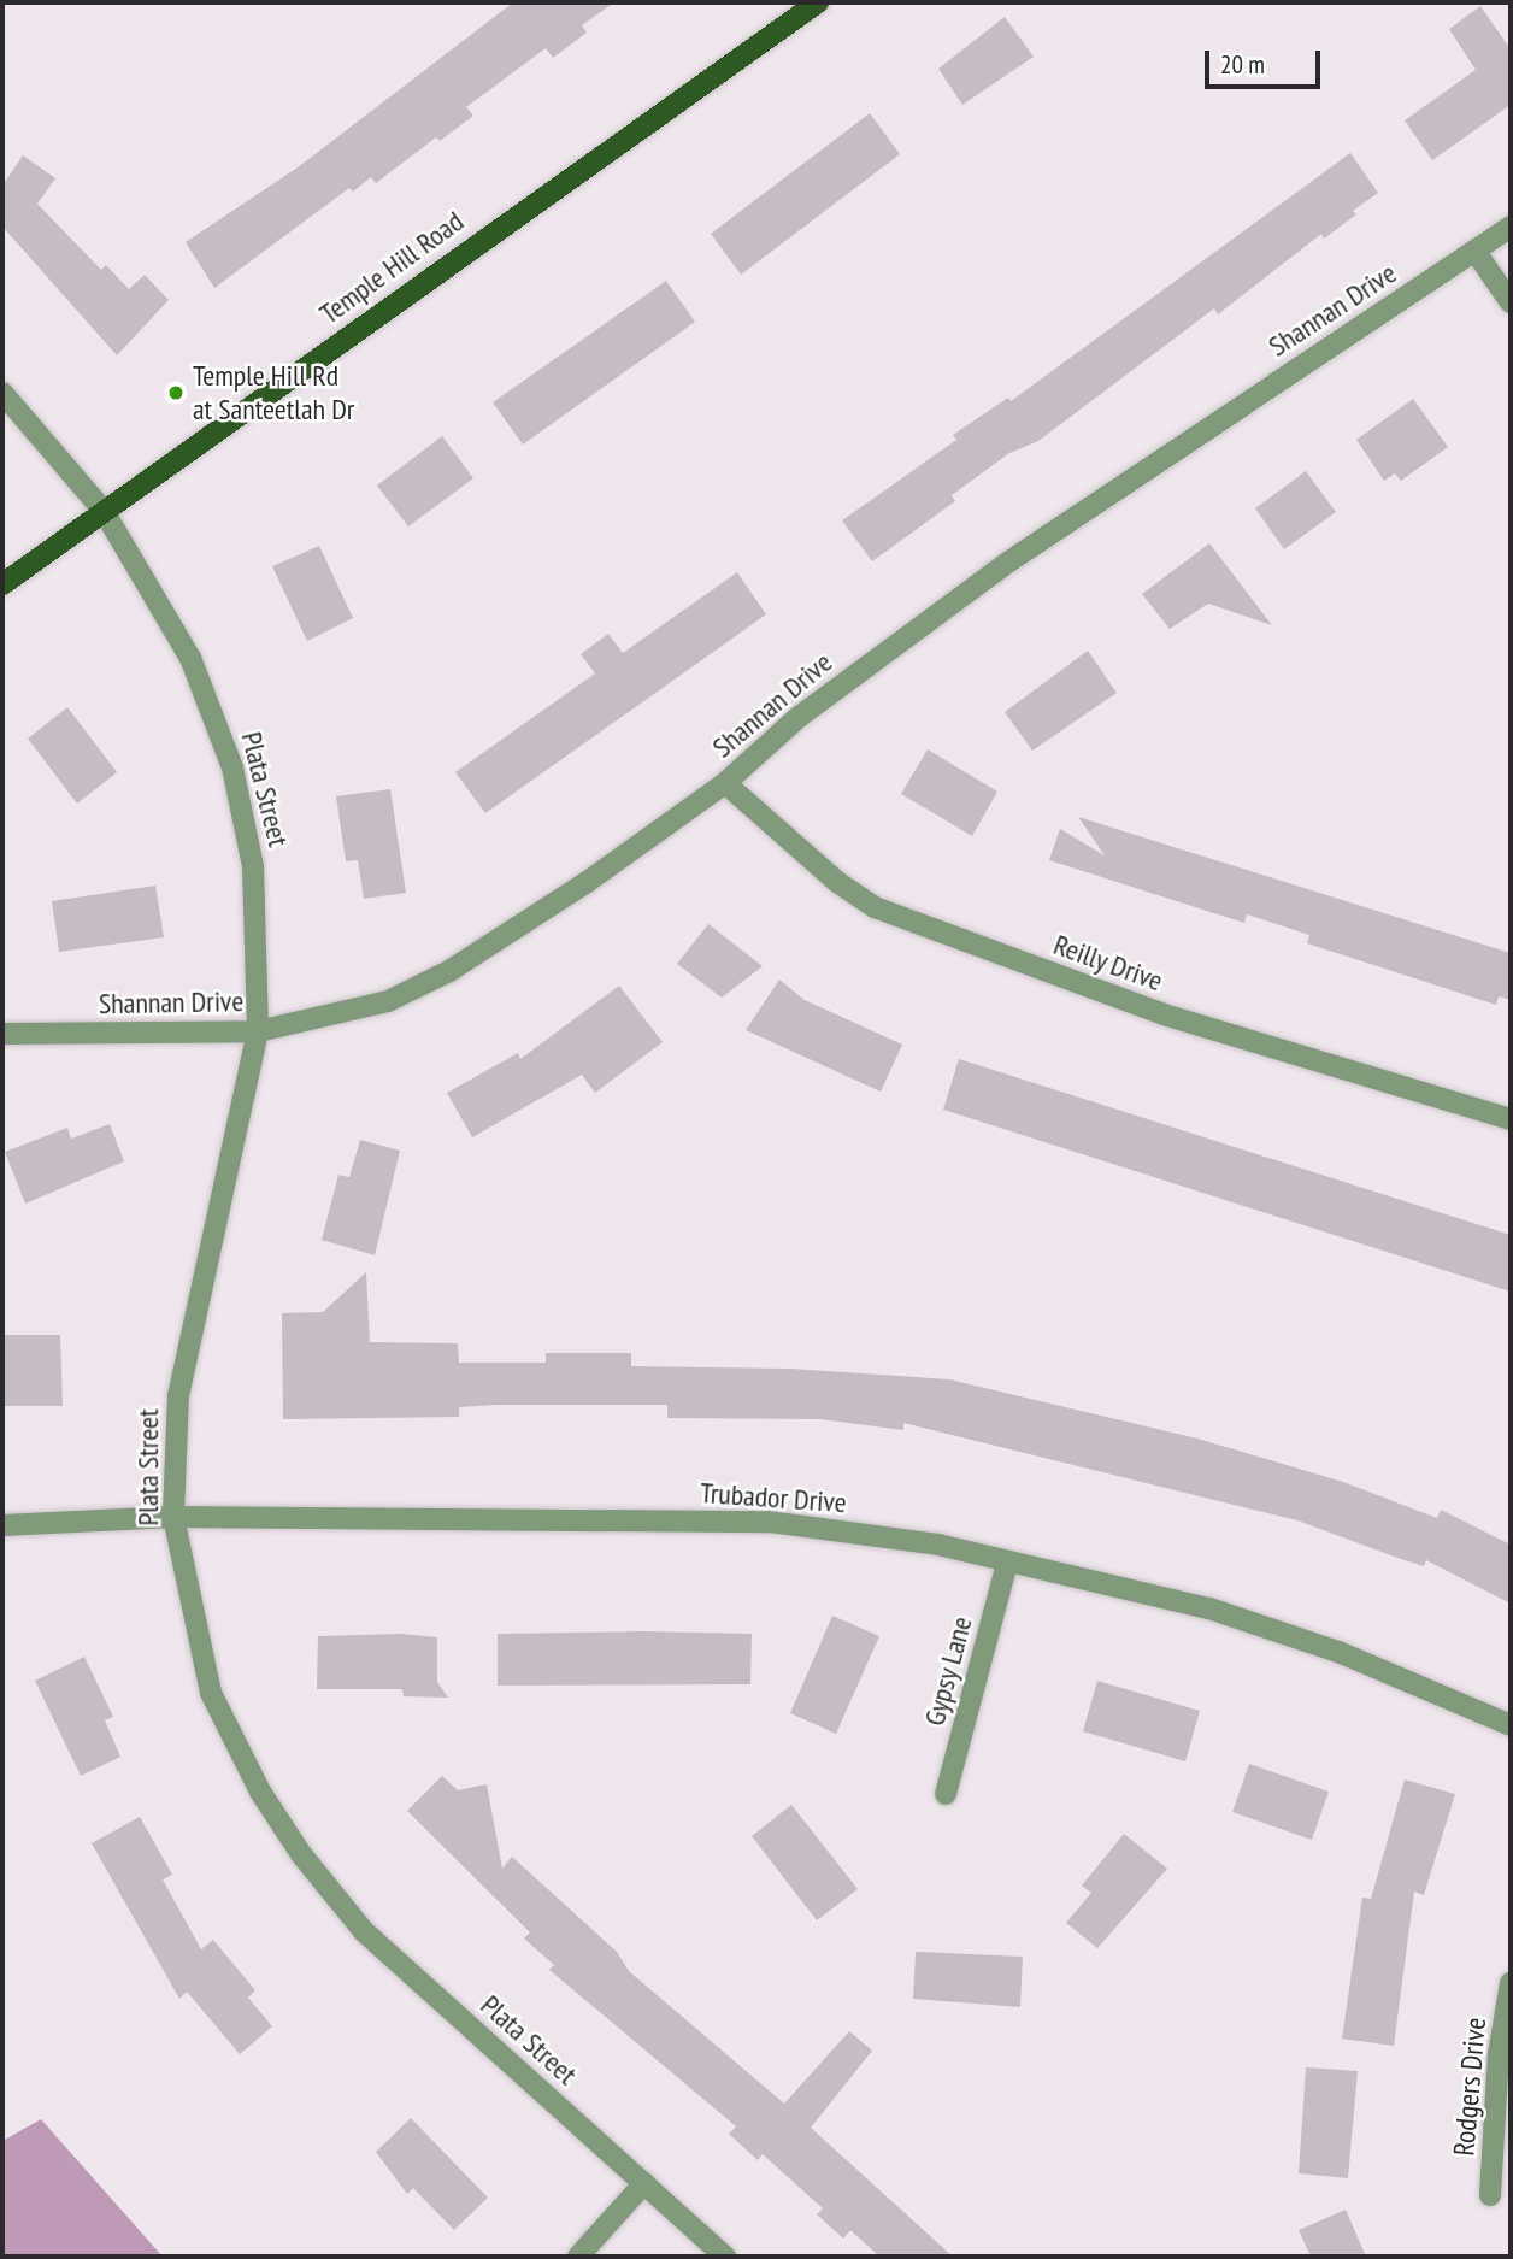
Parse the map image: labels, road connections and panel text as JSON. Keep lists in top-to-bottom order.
{
  "streets": {
    "main road": ["Temple Hill Road"],
    "street": [
      "Shannan Drive",
      "Plata Street",
      "Reilly Drive",
      "Trubador Drive",
      "Gypsy Lane",
      "Rodgers Drive"
    ]
  },
  "crossings": [
    ["Temple Hill Road", "Plata Street"],
    ["Shannan Drive", "Plata Street"],
    ["Shannan Drive", "Reilly Drive"],
    ["Plata Street", "Trubador Drive"],
    ["Trubador Drive", "Gypsy Lane"]
  ],
  "places": ["Temple Hill Rd at Santeetlah Dr"],
  "scale_bar": "20 m"
}
